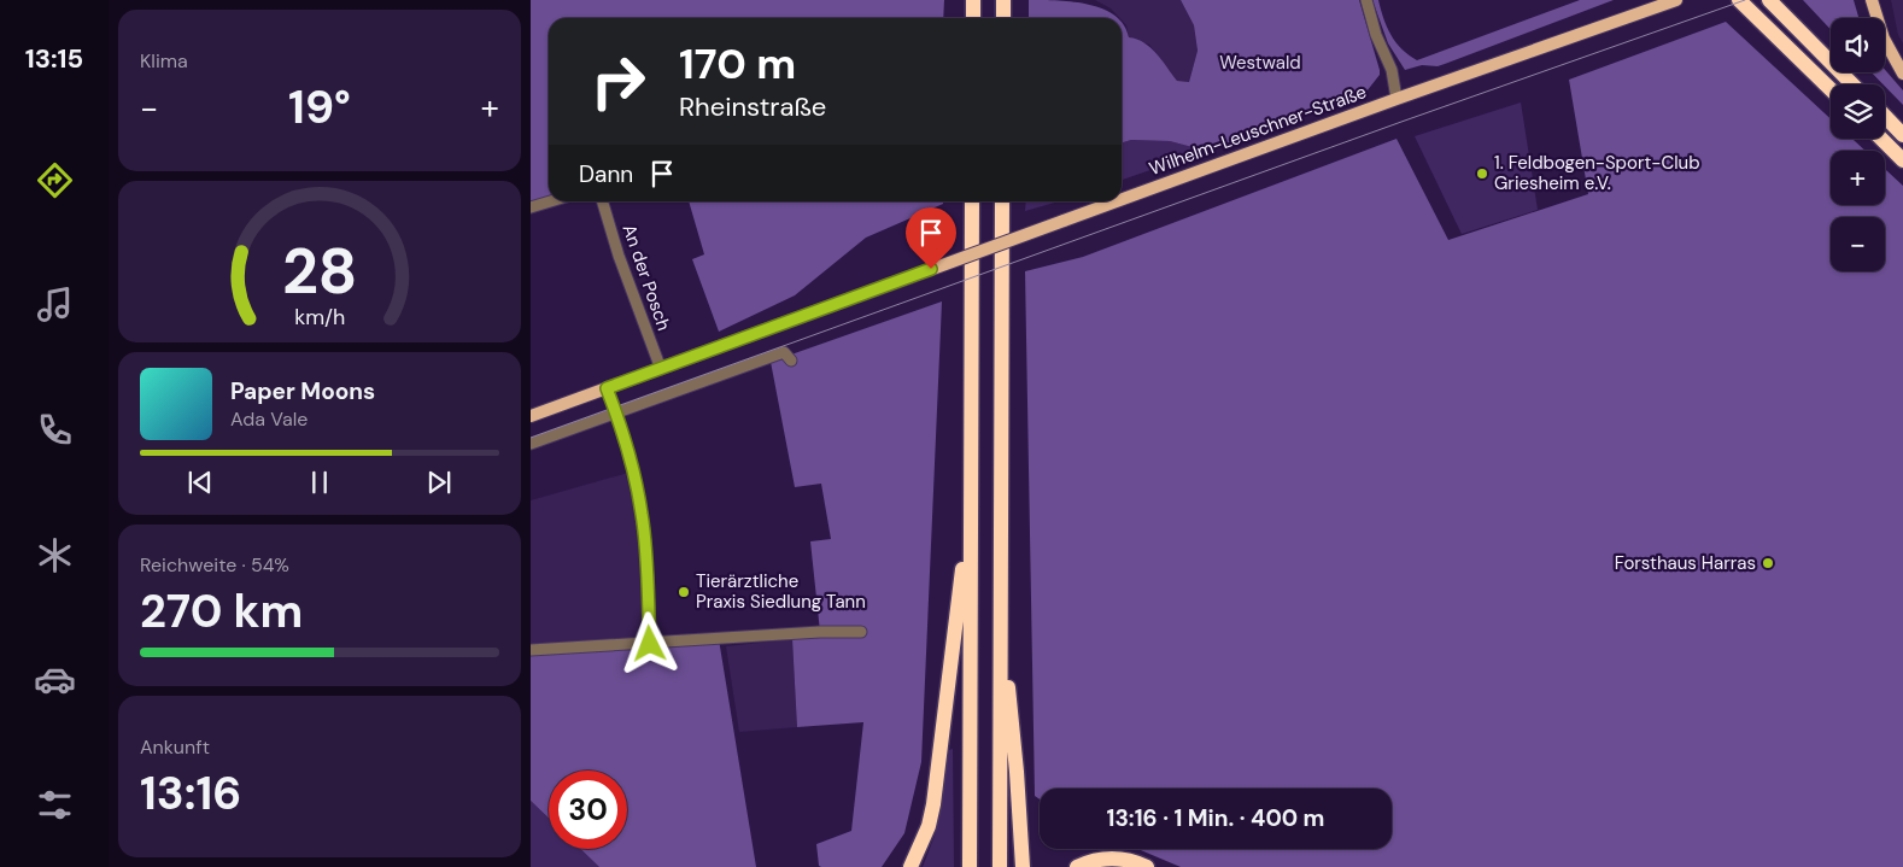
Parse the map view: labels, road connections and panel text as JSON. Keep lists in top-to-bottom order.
{
  "streets": {
    "main road": ["Wilhelm-Leuschner-Straße"],
    "street": ["An der Posch"]
  },
  "crossings": [
    ["Wilhelm-Leuschner-Straße", "An der Posch"]
  ],
  "parks": ["Westwald"],
  "places": ["1. Feldbogen-Sport-Club Griesheim e.V.", "Forsthaus Harras", "Tierärztliche Praxis Siedlung Tann"],
  "page": {
    "tabs": "13:15",
    "tile": [
      "Klima",
      ["Reichweite · 54%", "270 km"],
      ["Ankunft", "13:16"]
    ],
    "map_buttons": ["+", "−"],
    "turn": ["170 m", "Rheinstraße"],
    "heat": ["−", "19°", "+"],
    "then": "Dann",
    "song": ["Paper Moons", "Ada Vale"],
    "limit": "30",
    "trip": "13:16 · 1 Min. · 400 m",
    "gauge": ["28", "km/h"]
  }
}
